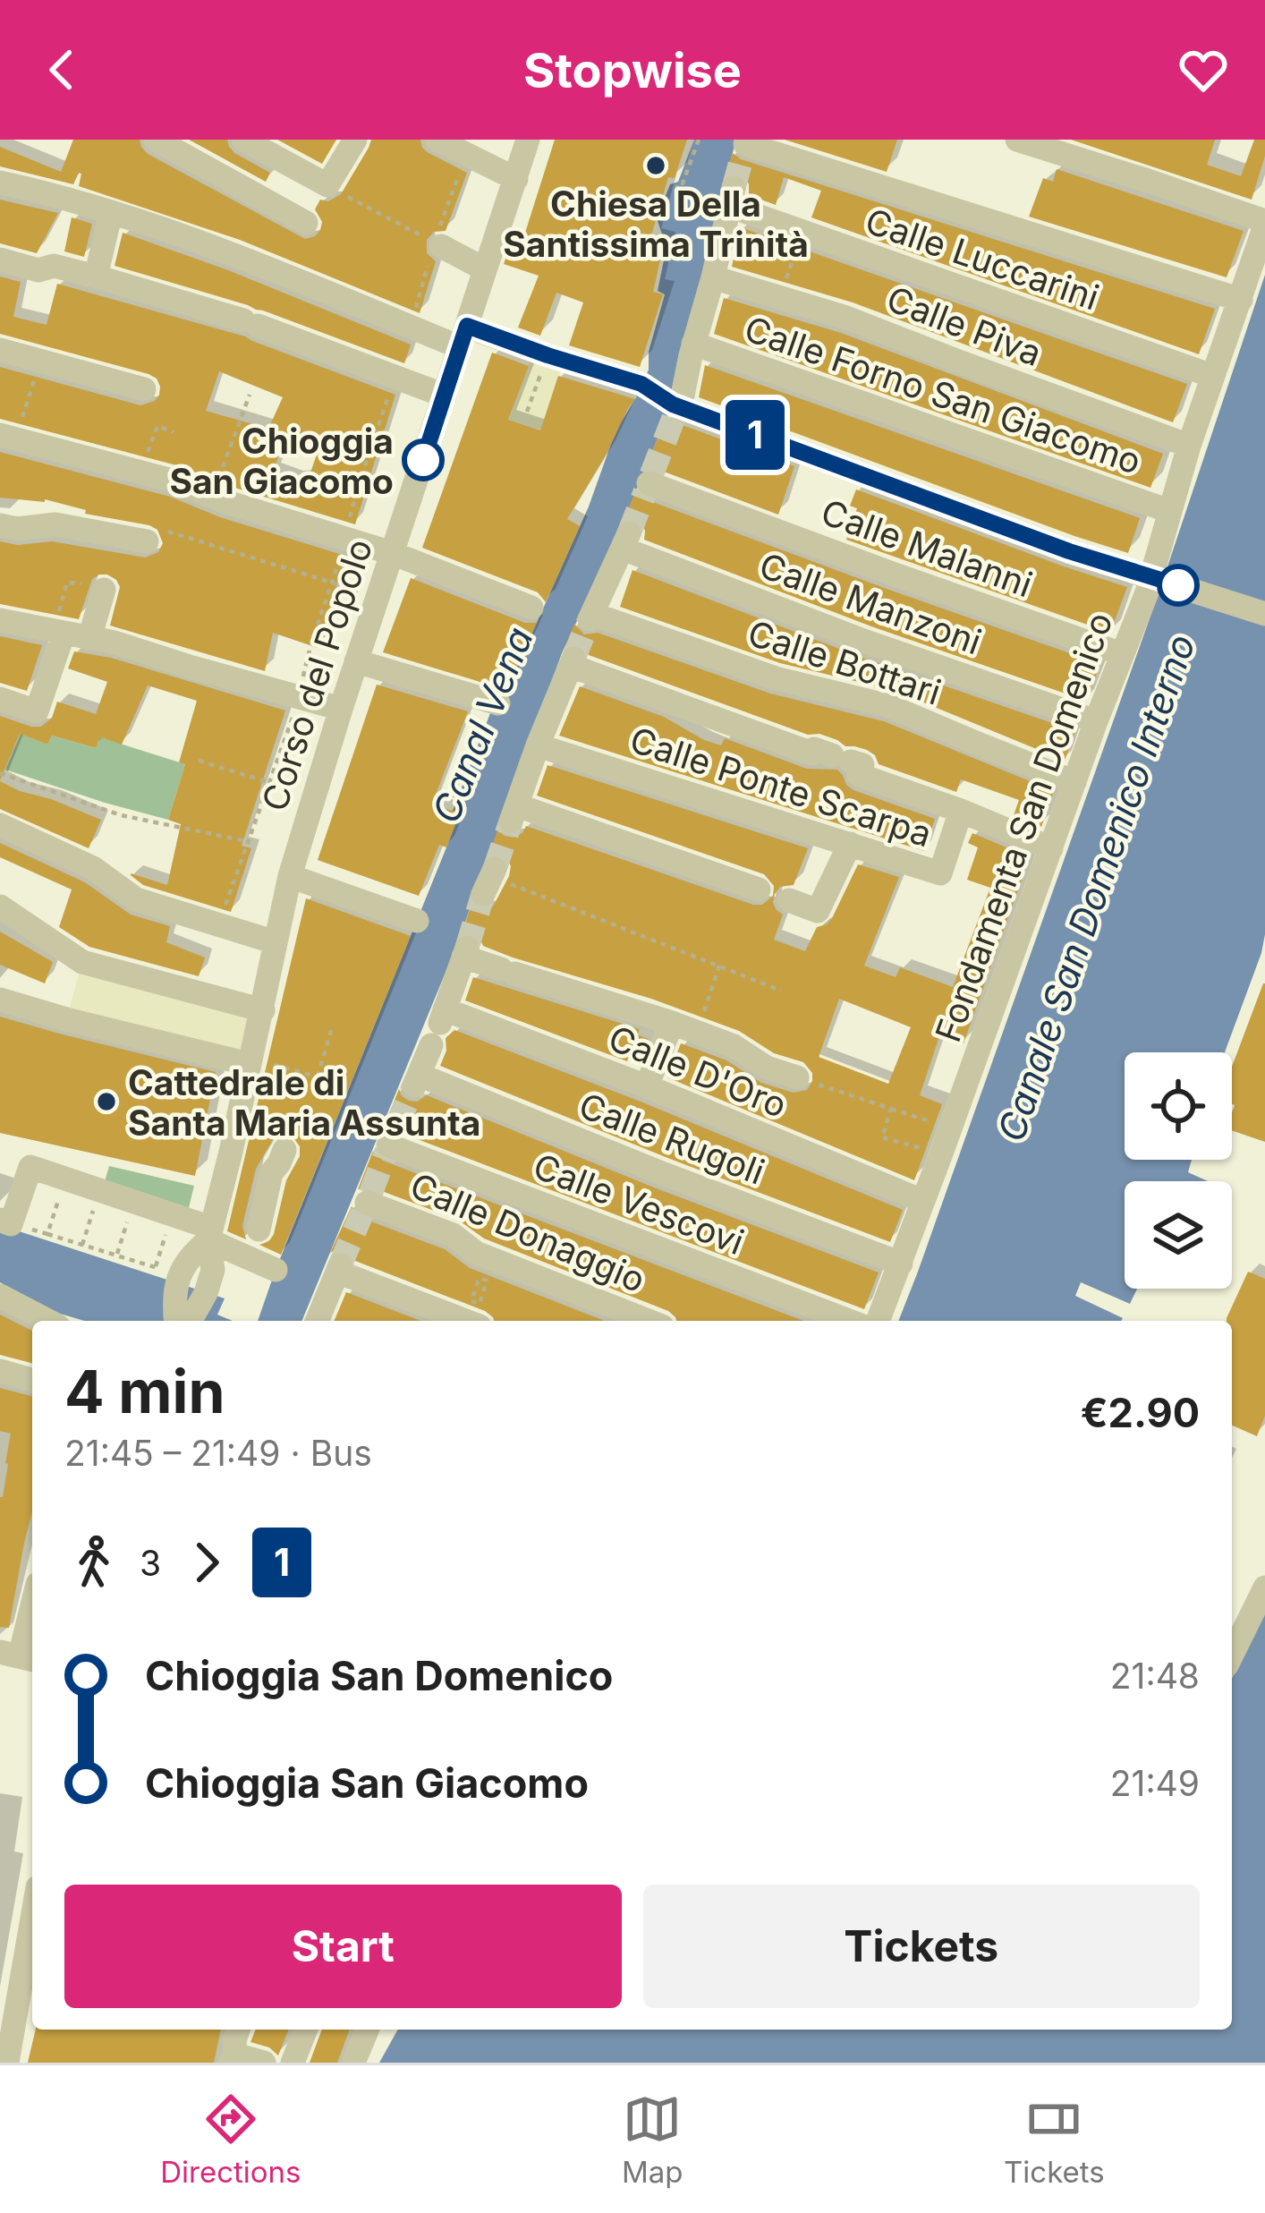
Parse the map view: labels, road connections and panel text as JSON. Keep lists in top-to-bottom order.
{
  "streets": {
    "street": [
      "Calle Luccarini",
      "Calle Piva",
      "Calle Forno San Giacomo",
      "Calle Malanni",
      "Calle Manzoni",
      "Calle Bottari",
      "Corso del Popolo",
      "Calle Ponte Scarpa",
      "Fondamenta San Domenico",
      "Calle D'Oro",
      "Calle Rugoli",
      "Calle Vescovi",
      "Calle Donaggio"
    ]
  },
  "crossings": [
    ["Calle Luccarini", "Fondamenta San Domenico"],
    ["Calle Piva", "Fondamenta San Domenico"],
    ["Calle Forno San Giacomo", "Fondamenta San Domenico"],
    ["Calle Malanni", "Fondamenta San Domenico"],
    ["Calle Manzoni", "Calle Bottari"],
    ["Calle Manzoni", "Fondamenta San Domenico"],
    ["Calle Bottari", "Fondamenta San Domenico"],
    ["Fondamenta San Domenico", "Calle D'Oro"],
    ["Fondamenta San Domenico", "Calle Rugoli"],
    ["Calle D'Oro", "Calle Rugoli"]
  ],
  "water": ["Canal Vena", "Canale San Domenico Interno"],
  "places": ["Chiesa Della Santissima Trinità", "Chioggia San Giacomo", "Cattedrale di Santa Maria Assunta"],
  "lines": ["bus line 1"],
  "page": {
    "header": "Stopwise",
    "on_map": "1",
    "heading": ["4 min", "21:45 – 21:49 · Bus", "€2.90"],
    "legs": ["3", "1"],
    "list": [
      {
        "name": "Chioggia San Domenico",
        "value": "21:48"
      },
      {
        "name": "Chioggia San Giacomo",
        "value": "21:49"
      }
    ],
    "buttons": ["Start", "Tickets"],
    "tabs": ["Directions", "Map", "Tickets"]
  }
}
